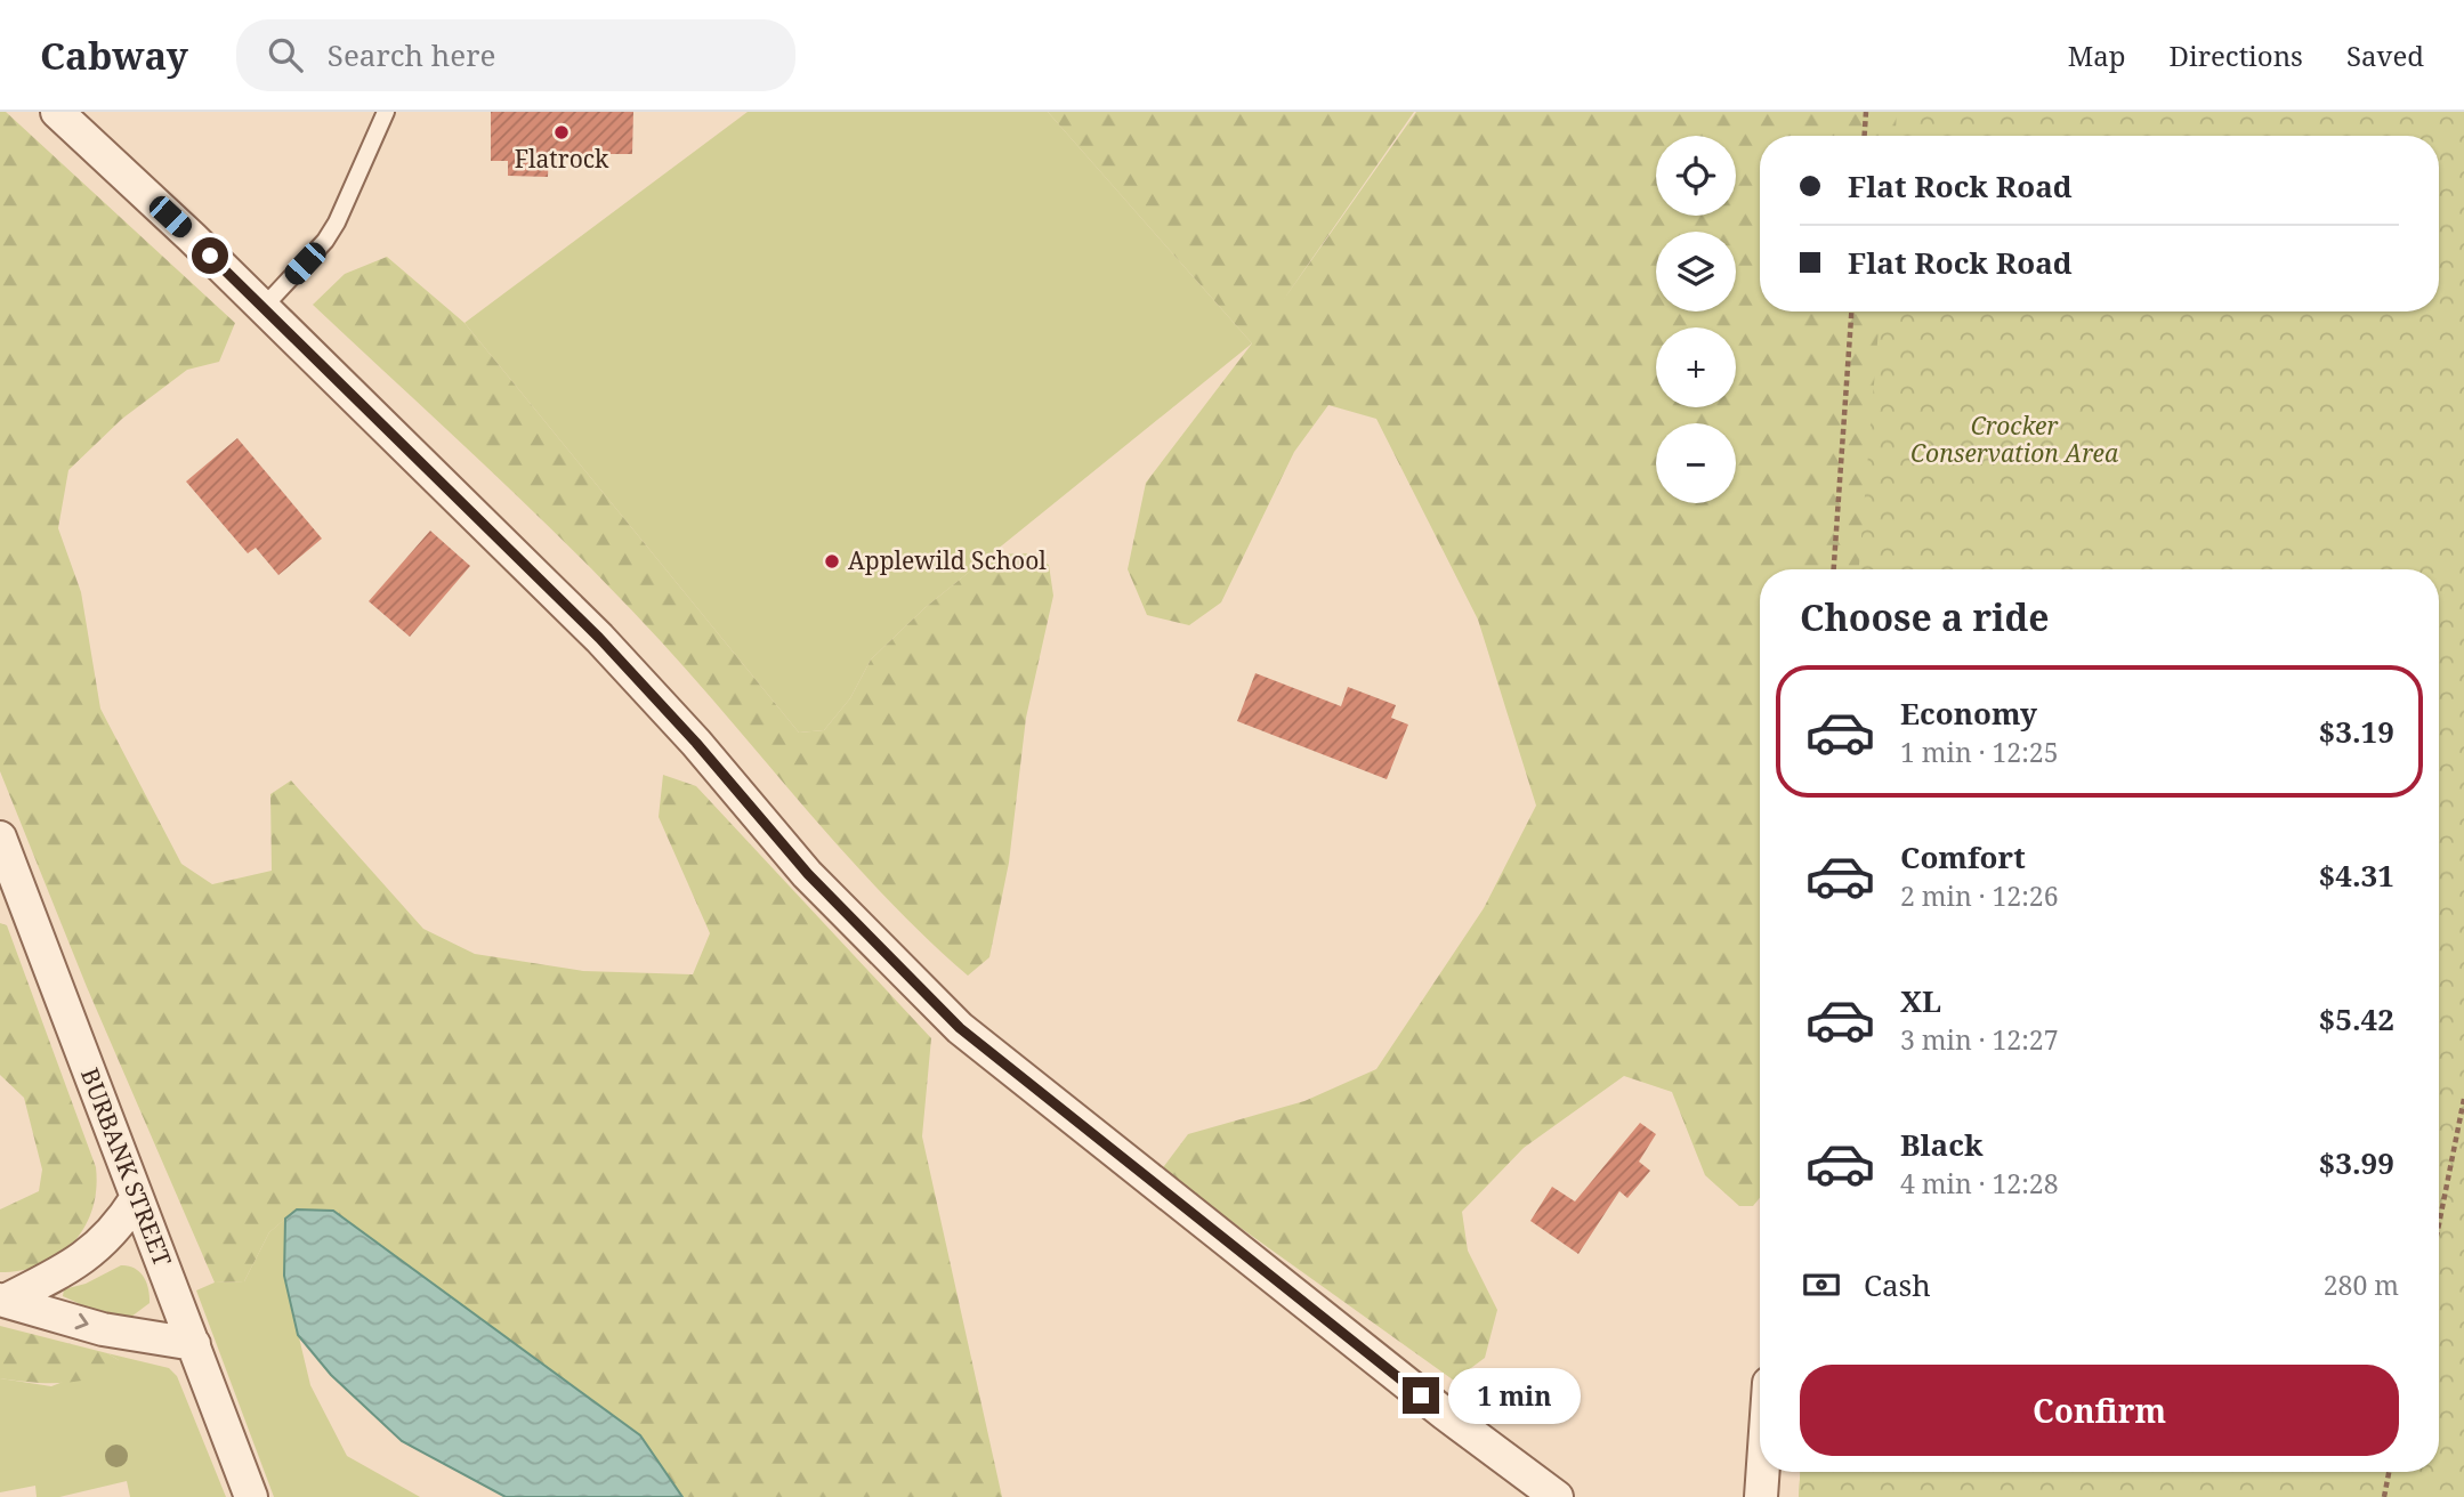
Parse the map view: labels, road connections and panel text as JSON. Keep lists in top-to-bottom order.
{
  "streets": {
    "street": ["BURBANK STREET"]
  },
  "parks": ["Crocker Conservation Area"],
  "places": ["Flatrock", "Applewild School"],
  "page": {
    "header": "Cabway",
    "search": "Search here",
    "nav": ["Map", "Directions", "Saved"],
    "map_buttons": ["+", "−"],
    "banner": ["Flat Rock Road", "Flat Rock Road"],
    "heading": "Choose a ride",
    "list": [
      {
        "name": "Economy",
        "note": "1 min · 12:25",
        "value": "$3.19"
      },
      {
        "name": "Comfort",
        "note": "2 min · 12:26",
        "value": "$4.31"
      },
      {
        "name": "XL",
        "note": "3 min · 12:27",
        "value": "$5.42"
      },
      {
        "name": "Black",
        "note": "4 min · 12:28",
        "value": "$3.99"
      }
    ],
    "pay": ["Cash", "280 m"],
    "buttons": "Confirm",
    "bubble": "1 min"
  }
}
